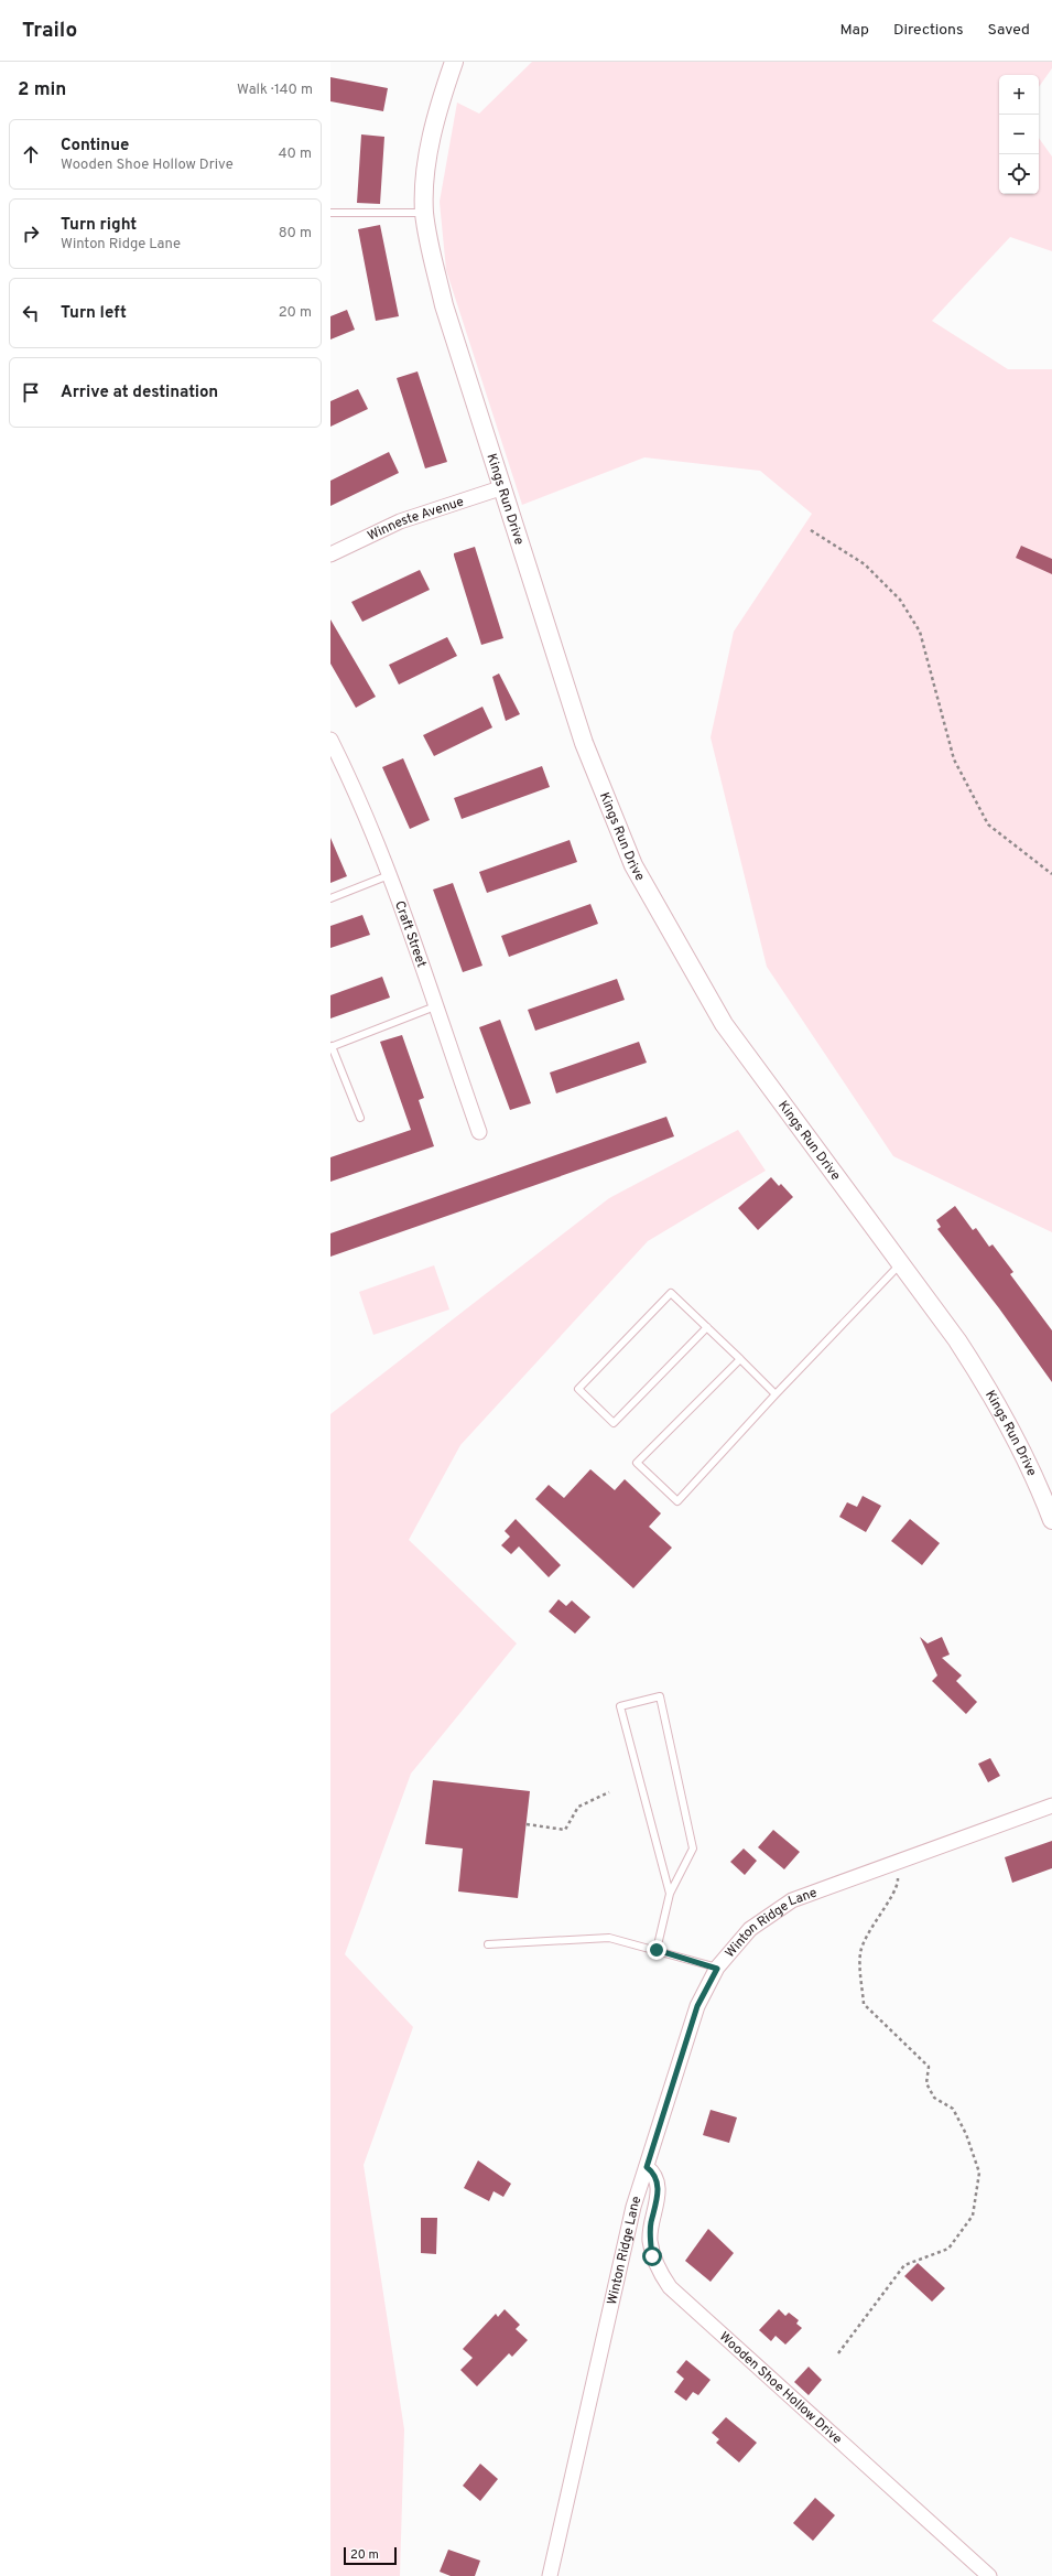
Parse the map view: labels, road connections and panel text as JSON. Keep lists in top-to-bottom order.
{
  "streets": {
    "street": [
      "Kings Run Drive",
      "Winneste Avenue",
      "Craft Street",
      "Winton Ridge Lane",
      "Wooden Shoe Hollow Drive"
    ]
  },
  "crossings": [
    ["Kings Run Drive", "Winneste Avenue"],
    ["Winton Ridge Lane", "Wooden Shoe Hollow Drive"]
  ],
  "scale_bar": "20 m",
  "page": {
    "header": "Trailo",
    "nav": ["Map", "Directions", "Saved"],
    "heading": ["2 min", "Walk · 140 m"],
    "map_buttons": ["+", "−"],
    "list": [
      ["Continue", "Wooden Shoe Hollow Drive", "40 m"],
      ["Turn right", "Winton Ridge Lane", "80 m"],
      ["Turn left", "20 m"],
      "Arrive at destination"
    ],
    "scale": "20 m"
  }
}
